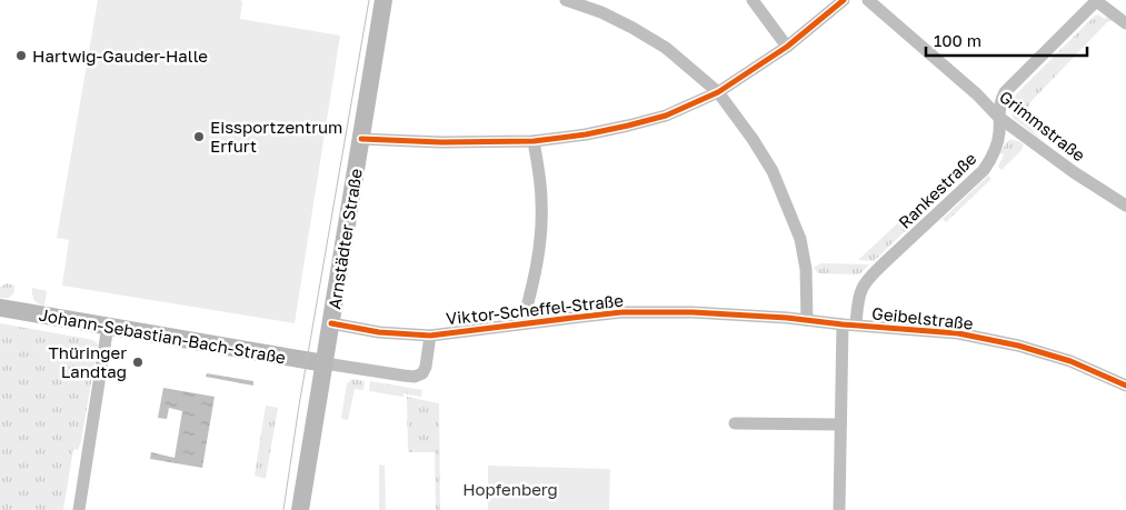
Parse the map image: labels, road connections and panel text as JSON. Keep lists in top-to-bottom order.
{
  "streets": {
    "main road": ["Arnstädter Straße", "Johann-Sebastian-Bach-Straße"],
    "street": [
      "Grimmstraße",
      "Rankestraße",
      "Viktor-Scheffel-Straße",
      "Geibelstraße"
    ]
  },
  "crossings": [
    ["Grimmstraße", "Rankestraße"],
    ["Rankestraße", "Geibelstraße"],
    ["Arnstädter Straße", "Viktor-Scheffel-Straße"],
    ["Arnstädter Straße", "Johann-Sebastian-Bach-Straße"],
    ["Viktor-Scheffel-Straße", "Geibelstraße"],
    ["Viktor-Scheffel-Straße", "Johann-Sebastian-Bach-Straße"]
  ],
  "parks": ["Hopfenberg"],
  "places": ["Hartwig-Gauder-Halle", "Eissportzentrum Erfurt", "Thüringer Landtag"],
  "scale_bar": "100 m"
}
